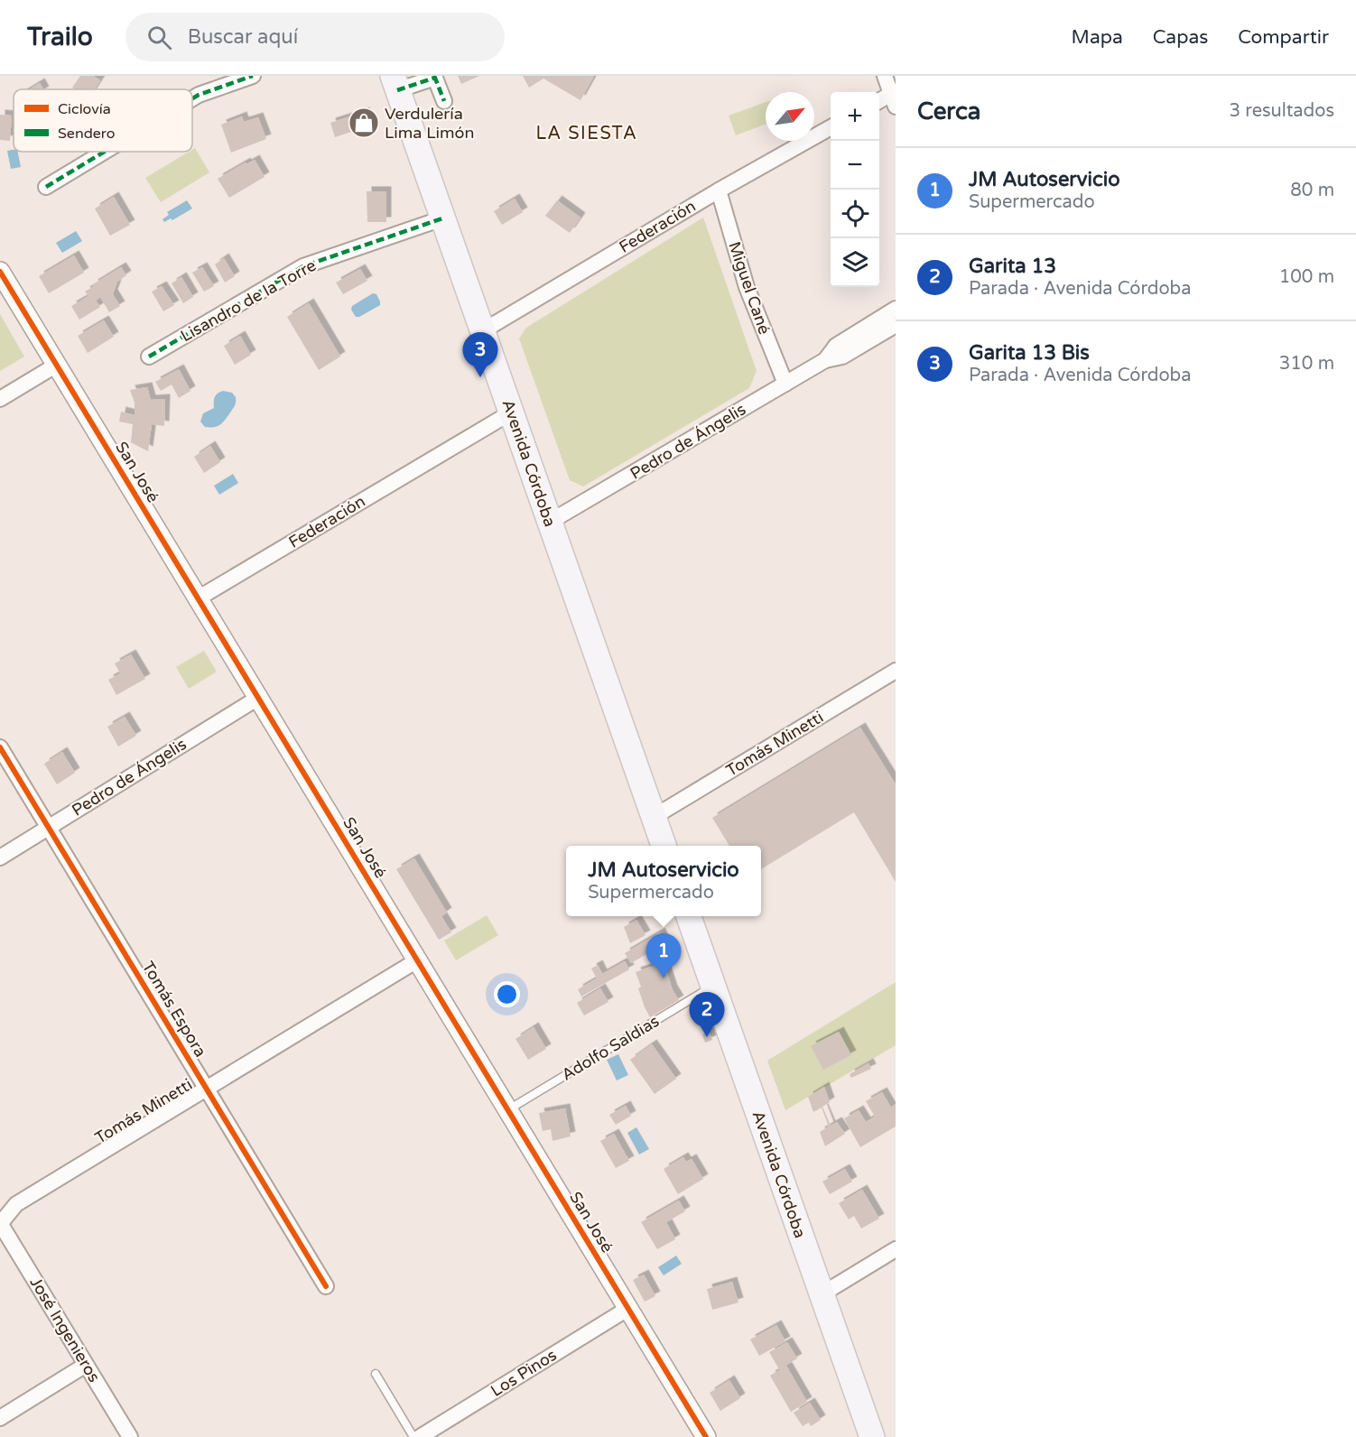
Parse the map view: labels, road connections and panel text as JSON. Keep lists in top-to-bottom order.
{
  "streets": {
    "main road": ["Avenida Córdoba"],
    "street": [
      "Federación",
      "Miguel Cané",
      "Lisandro de la Torre",
      "Pedro de Ángelis",
      "San José",
      "Tomás Minetti",
      "Tomás Espora",
      "José Ingenieros",
      "Los Pinos"
    ],
    "lane": ["Adolfo Saldias"]
  },
  "crossings": [
    ["Federación", "Miguel Cané"],
    ["Federación", "Avenida Córdoba"],
    ["Federación", "San José"],
    ["Miguel Cané", "Pedro de Ángelis"],
    ["Lisandro de la Torre", "Avenida Córdoba"],
    ["Pedro de Ángelis", "Avenida Córdoba"],
    ["Pedro de Ángelis", "San José"],
    ["Pedro de Ángelis", "Tomás Espora"],
    ["Avenida Córdoba", "Tomás Minetti"],
    ["Avenida Córdoba", "Adolfo Saldias"],
    ["San José", "Tomás Minetti"],
    ["San José", "Adolfo Saldias"],
    ["San José", "Los Pinos"],
    ["Tomás Minetti", "Tomás Espora"],
    ["Tomás Minetti", "José Ingenieros"]
  ],
  "districts": ["LA SIESTA"],
  "places": {
    "shop": ["Verdulería Lima Limón"]
  },
  "legend": ["Ciclovía", "Sendero"],
  "north": "top right",
  "page": {
    "header": "Trailo",
    "search": "Buscar aquí",
    "nav": ["Mapa", "Capas", "Compartir"],
    "heading": ["Cerca", "3 resultados"],
    "map_buttons": ["+", "−"],
    "list": [
      {
        "mark": "1",
        "name": "JM Autoservicio",
        "note": "Supermercado",
        "value": "80 m"
      },
      {
        "mark": "2",
        "name": "Garita 13",
        "note": "Parada · Avenida Córdoba",
        "value": "100 m"
      },
      {
        "mark": "3",
        "name": "Garita 13 Bis",
        "note": "Parada · Avenida Córdoba",
        "value": "310 m"
      }
    ],
    "pins": ["3", "1", "2"],
    "popup": ["JM Autoservicio", "Supermercado"]
  }
}
